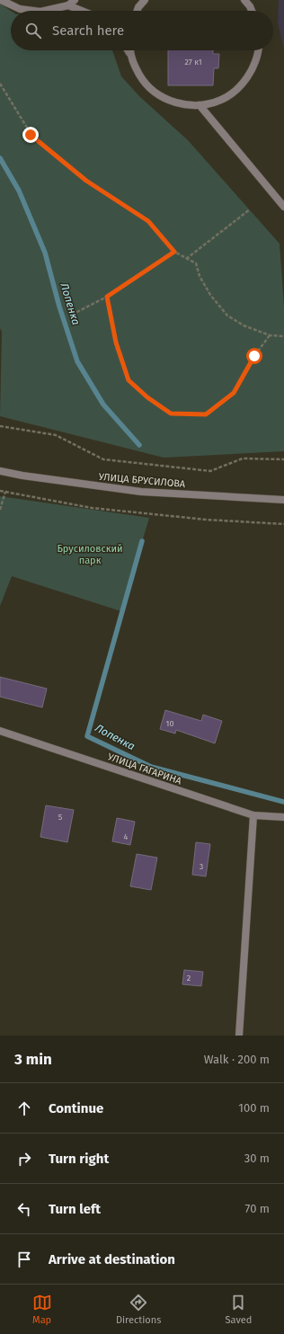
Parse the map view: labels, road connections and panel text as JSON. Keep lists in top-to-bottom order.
{
  "streets": {
    "street": ["УЛИЦА БРУСИЛОВА", "УЛИЦА ГАГАРИНА"]
  },
  "water": ["Лопенка"],
  "parks": ["Брусиловский парк"],
  "house_numbers": [
    "27 к1",
    "10",
    "5",
    "4",
    "3",
    "2"
  ],
  "page": {
    "search": "Search here",
    "heading": ["3 min", "Walk · 200 m"],
    "list": [
      ["Continue", "100 m"],
      ["Turn right", "30 m"],
      ["Turn left", "70 m"],
      "Arrive at destination"
    ],
    "nav": ["Map", "Directions", "Saved"]
  }
}
